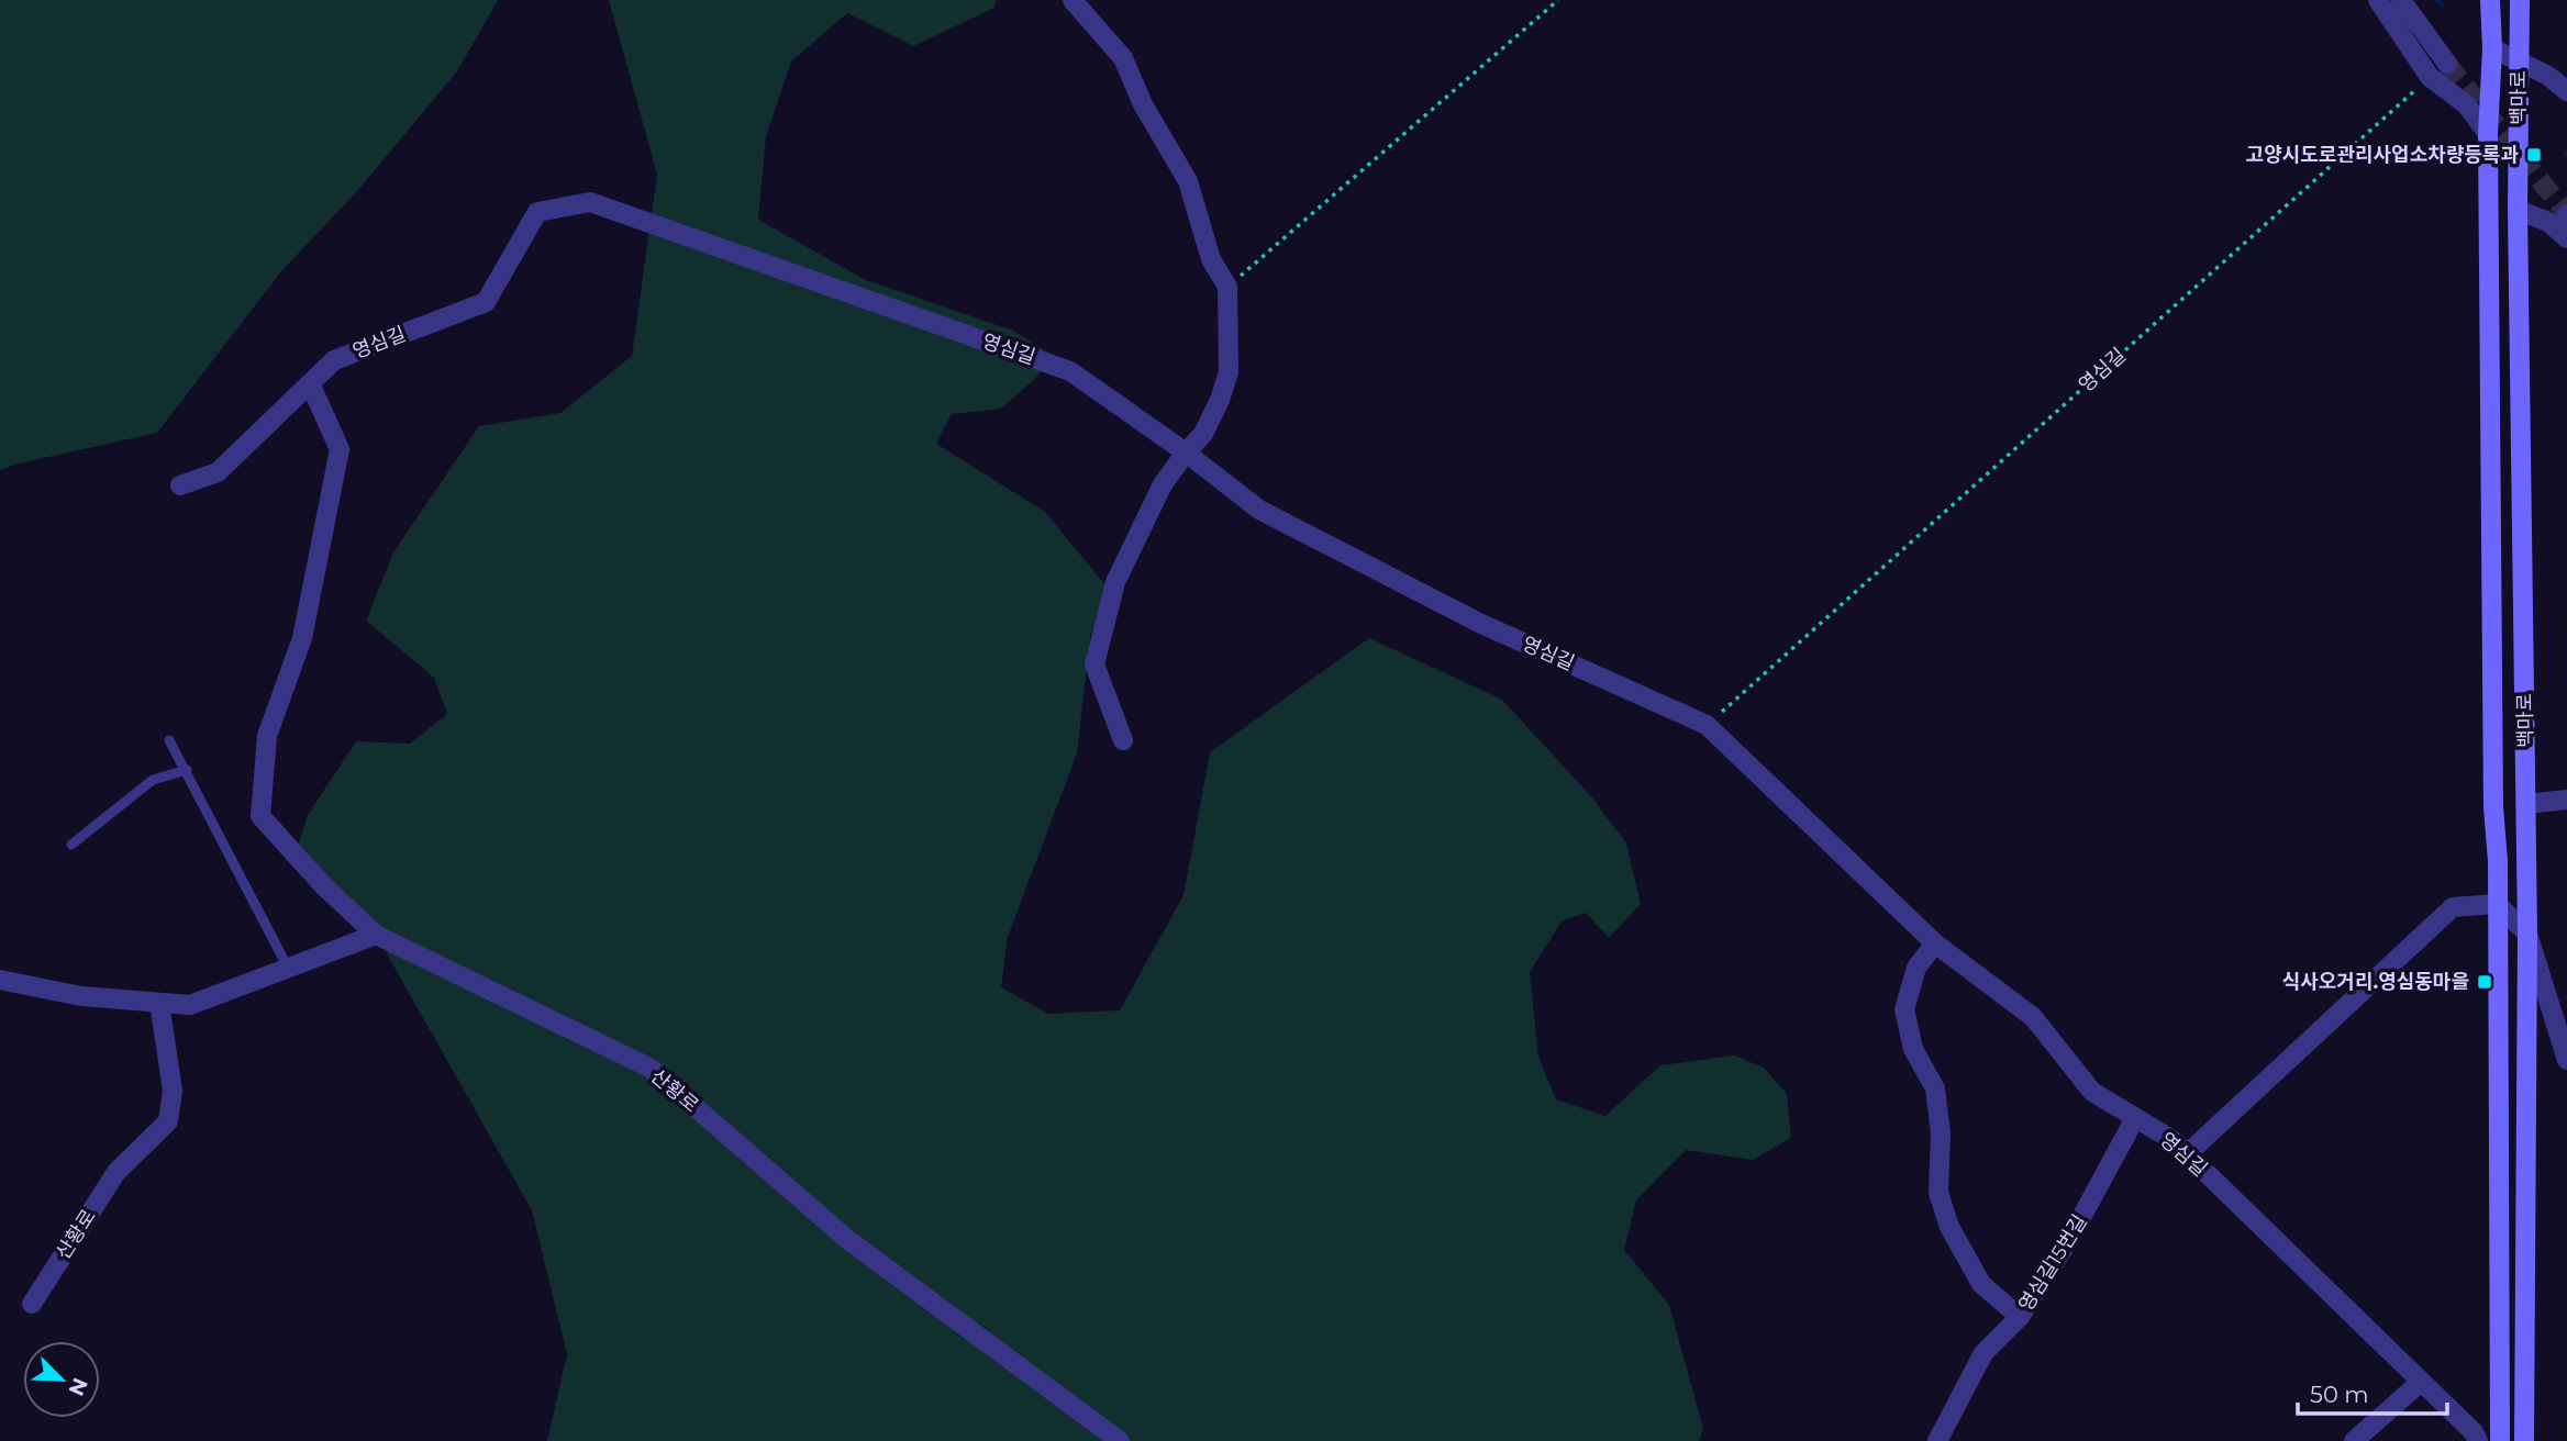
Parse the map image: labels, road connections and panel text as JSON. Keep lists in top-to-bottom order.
{
  "streets": {
    "main road": ["백마로"],
    "street": ["영심길", "산황로", "영심길15번길"]
  },
  "crossings": [
    ["백마로", "영심길"],
    ["영심길", "영심길15번길"]
  ],
  "places": {
    "transit": ["고양시도로관리사업소차량등록과", "식사오거리.영심동마을"]
  },
  "scale_bar": "50 m",
  "north": "bottom right"
}
